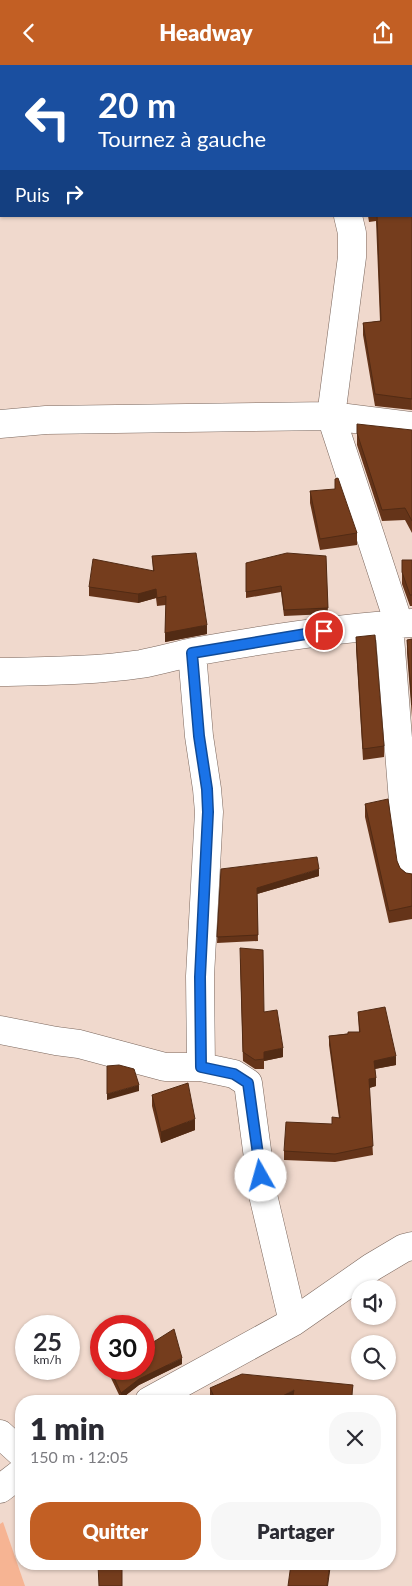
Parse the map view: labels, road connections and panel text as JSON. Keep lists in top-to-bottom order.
{
  "page": {
    "header": "Headway",
    "turn": ["20 m", "Tournez à gauche"],
    "then": "Puis",
    "speed": "25 km/h",
    "limit": "30",
    "heading": ["1 min", "150 m · 12:05"],
    "buttons": ["Quitter", "Partager"]
  }
}
